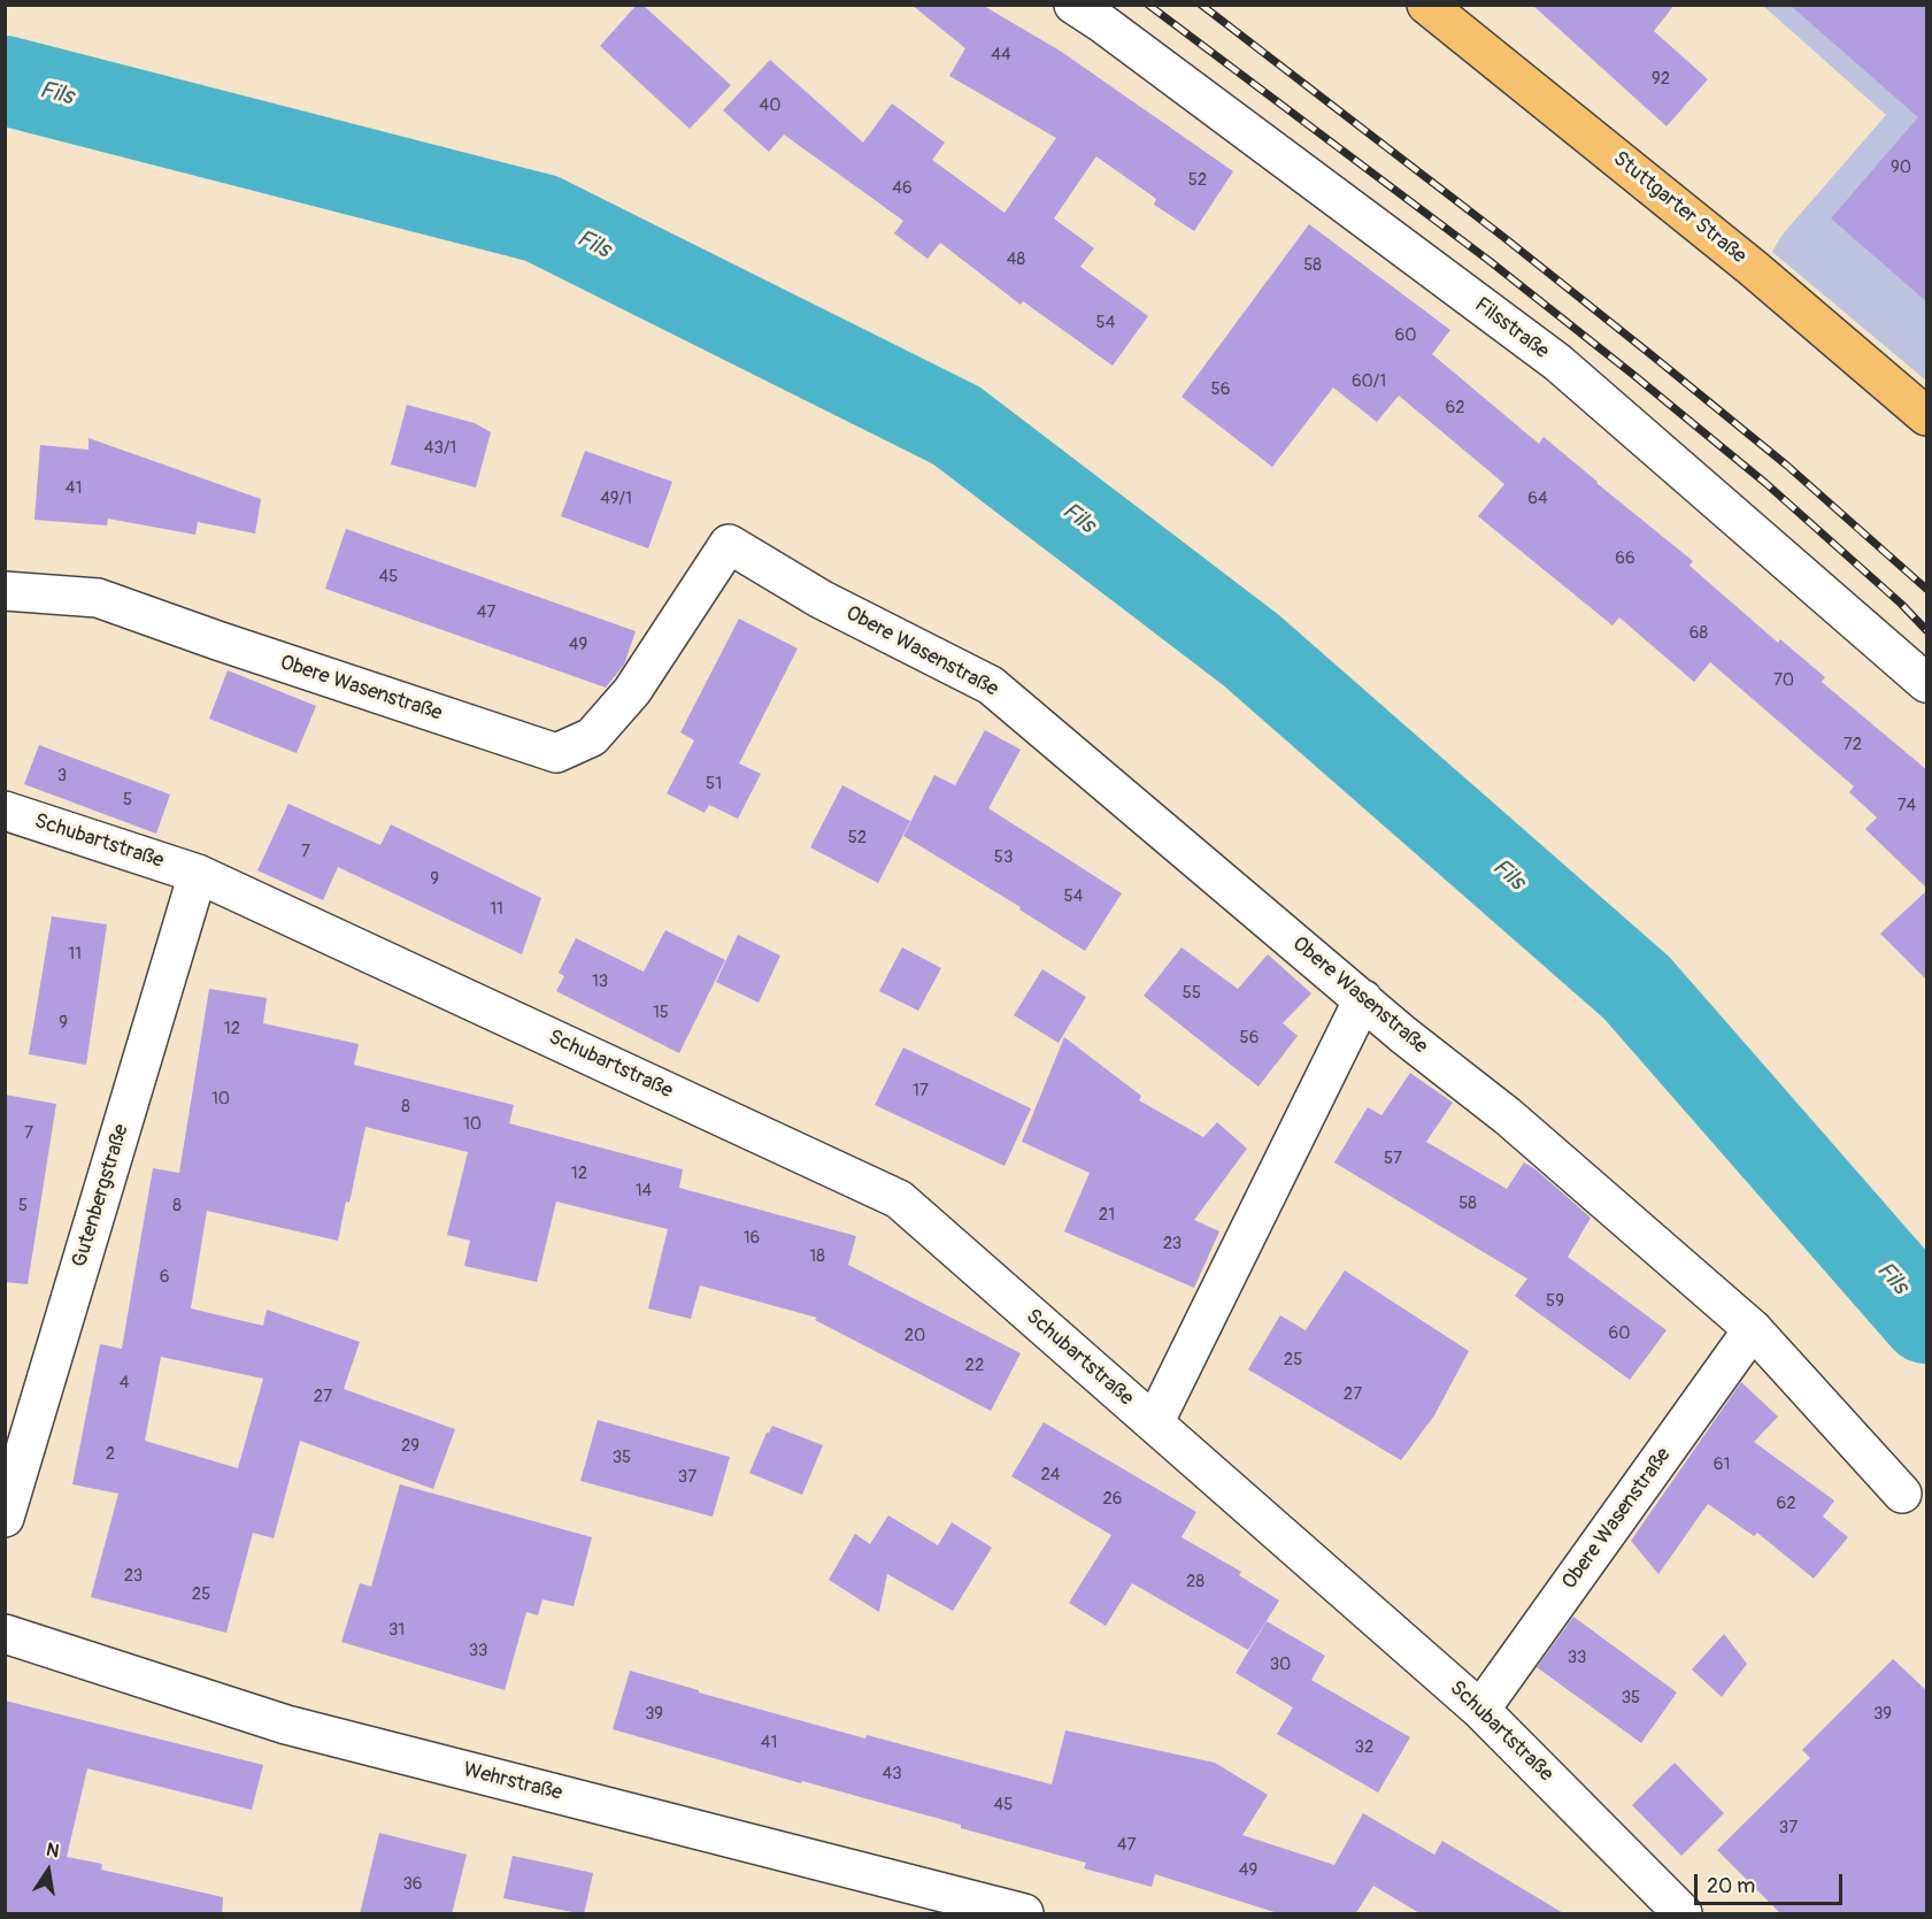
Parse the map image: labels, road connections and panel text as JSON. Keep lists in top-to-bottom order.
{
  "streets": {
    "main road": ["Stuttgarter Straße"],
    "street": [
      "Filsstraße",
      "Obere Wasenstraße",
      "Schubartstraße",
      "Gutenbergstraße",
      "Wehrstraße"
    ]
  },
  "crossings": [
    ["Obere Wasenstraße", "Schubartstraße"],
    ["Schubartstraße", "Gutenbergstraße"]
  ],
  "water": ["Fils"],
  "house_numbers": [
    "44",
    "92",
    "40",
    "90",
    "52",
    "46",
    "48",
    "58",
    "54",
    "60",
    "60/1",
    "56",
    "62",
    "43/1",
    "41",
    "49/1",
    "64",
    "66",
    "45",
    "47",
    "68",
    "49",
    "70",
    "72",
    "3",
    "51",
    "5",
    "74",
    "52",
    "7",
    "53",
    "9",
    "54",
    "11",
    "11",
    "13",
    "55",
    "15",
    "9",
    "12",
    "56",
    "17",
    "10",
    "8",
    "10",
    "7",
    "57",
    "12",
    "14",
    "58",
    "5",
    "8",
    "21",
    "16",
    "23",
    "18",
    "6",
    "59",
    "60",
    "20",
    "25",
    "22",
    "4",
    "27",
    "27",
    "29",
    "2",
    "35",
    "61",
    "24",
    "37",
    "26",
    "62",
    "23",
    "28",
    "25",
    "31",
    "33",
    "33",
    "30",
    "35",
    "39",
    "39",
    "41",
    "32",
    "43",
    "45",
    "37",
    "47",
    "49",
    "36"
  ],
  "scale_bar": "20 m",
  "north": "top"
}
